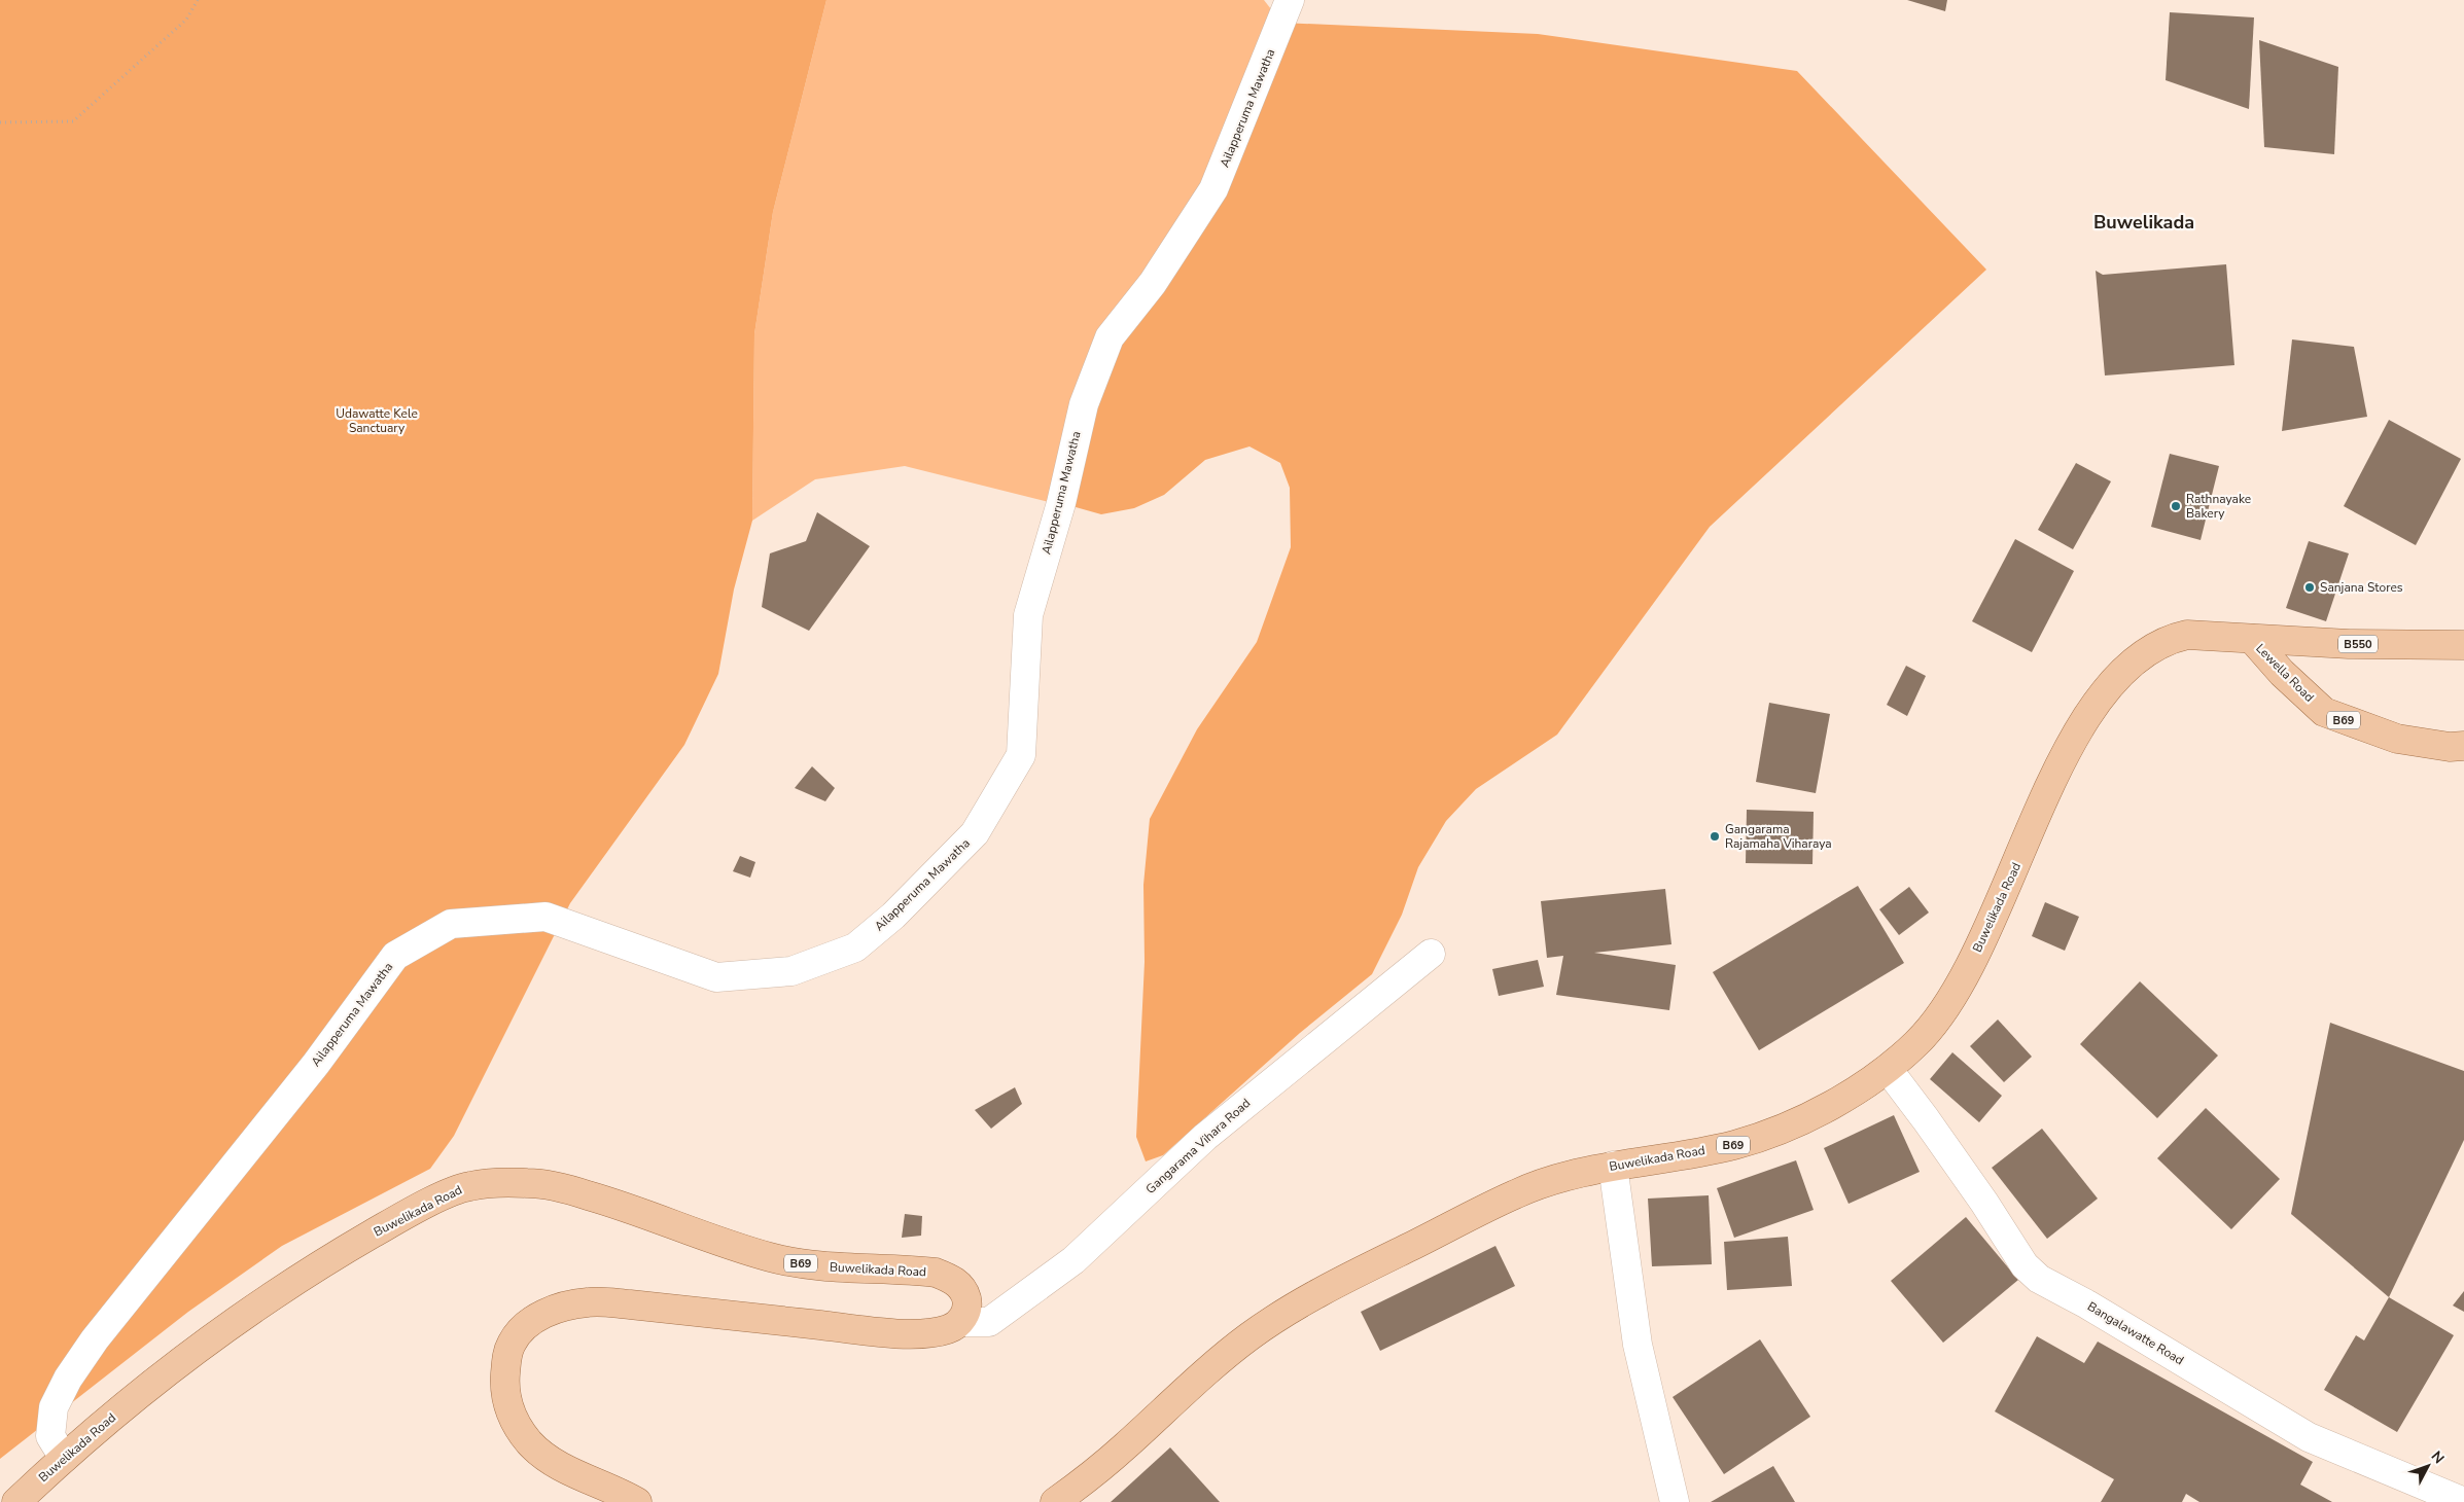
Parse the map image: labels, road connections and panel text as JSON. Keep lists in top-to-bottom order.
{
  "streets": {
    "main road": [
      "B550",
      "Lewella Road",
      "B69",
      "Buwelikada Road"
    ],
    "street": ["Ailapperuma Mawatha", "Gangarama Vihara Road", "Bangalawatte Road"]
  },
  "crossings": [
    ["Ailapperuma Mawatha", "Buwelikada Road"],
    ["B550", "Lewella Road"],
    ["B550", "Buwelikada Road"],
    ["Lewella Road", "Buwelikada Road"],
    ["Buwelikada Road", "Gangarama Vihara Road"],
    ["Buwelikada Road", "Bangalawatte Road"]
  ],
  "districts": ["Buwelikada"],
  "parks": ["Udawatte Kele Sanctuary"],
  "places": ["Rathnayake Bakery", "Sanjana Stores", "Gangarama Rajamaha Viharaya"],
  "north": "top right"
}
